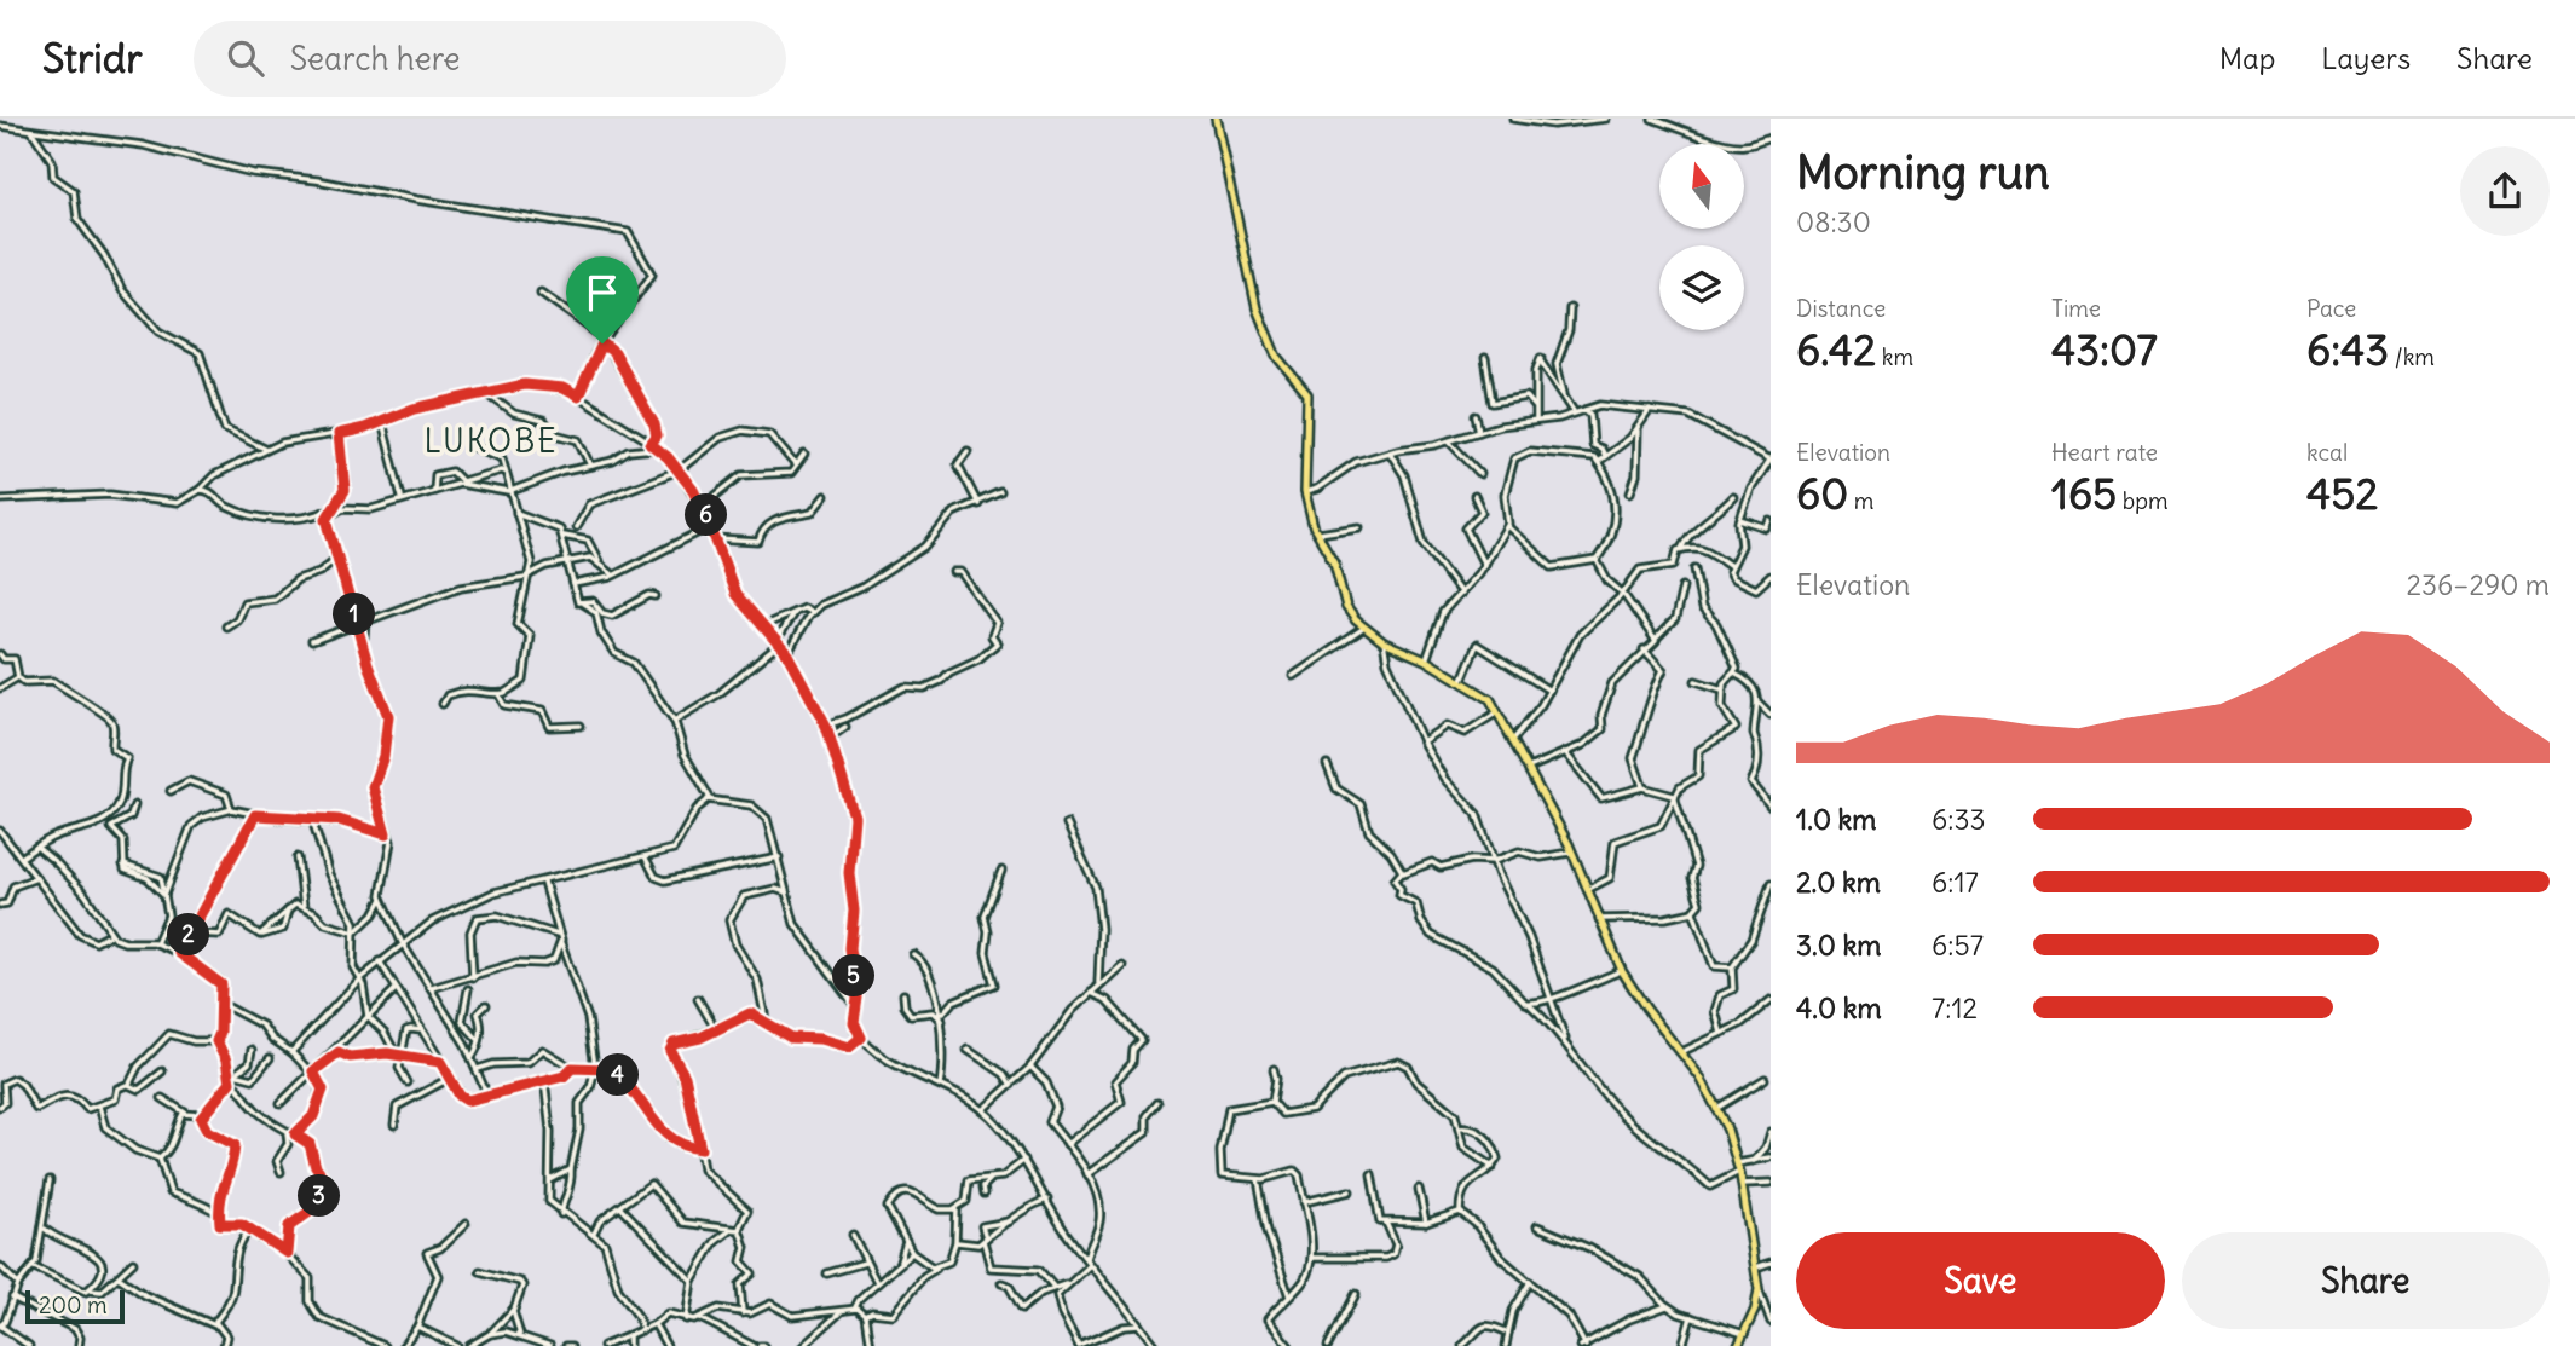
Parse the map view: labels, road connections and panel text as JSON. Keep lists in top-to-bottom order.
{
  "districts": ["LUKOBE"],
  "scale_bar": "200 m",
  "north": "top",
  "page": {
    "header": "Stridr",
    "search": "Search here",
    "nav": ["Map", "Layers", "Share"],
    "heading": ["Morning run", "08:30"],
    "stats": [
      ["Distance", "6.42 km"],
      ["Time", "43:07"],
      ["Pace", "6:43 /km"],
      ["Elevation", "60 m"],
      ["Heart rate", "165 bpm"],
      ["kcal", "452"]
    ],
    "pins": [
      "6",
      "1",
      "2",
      "5",
      "4",
      "3"
    ],
    "chart": ["Elevation", "236–290 m"],
    "list": [
      {
        "name": "1.0 km",
        "note": "6:33"
      },
      {
        "name": "2.0 km",
        "note": "6:17"
      },
      {
        "name": "3.0 km",
        "note": "6:57"
      },
      {
        "name": "4.0 km",
        "note": "7:12"
      }
    ],
    "buttons": ["Save", "Share"],
    "scale": "200 m"
  }
}
